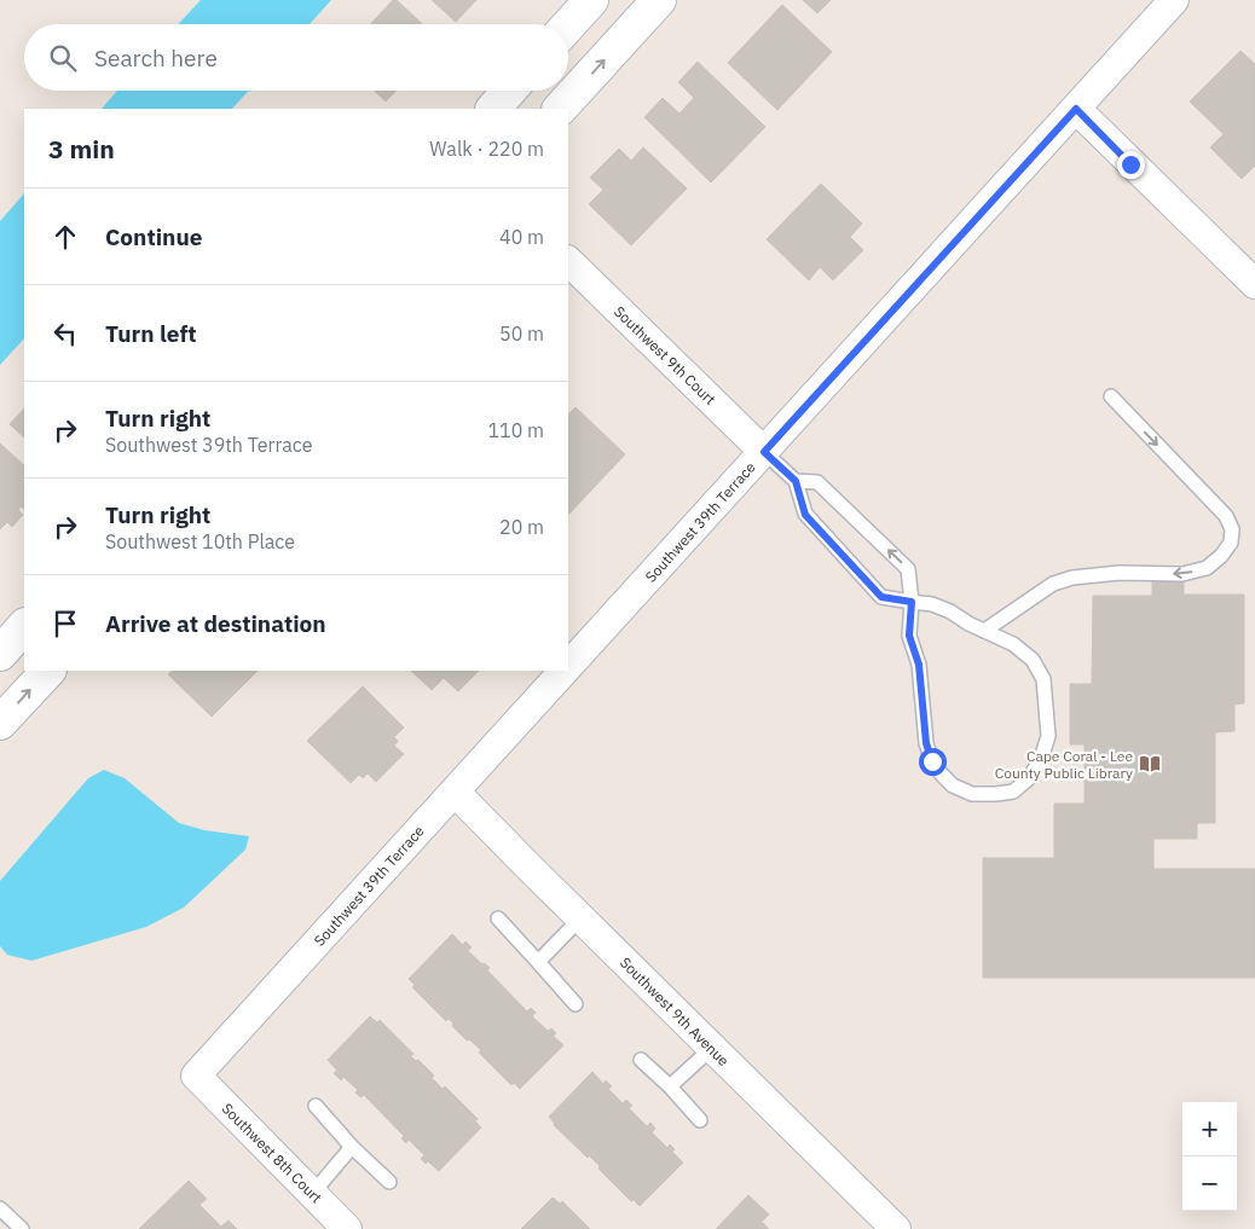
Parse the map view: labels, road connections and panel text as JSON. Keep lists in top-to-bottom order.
{
  "streets": {
    "street": [
      "Southwest 9th Court",
      "Southwest 39th Terrace",
      "Southwest 9th Avenue",
      "Southwest 8th Court"
    ]
  },
  "crossings": [
    ["Southwest 9th Court", "Southwest 39th Terrace"],
    ["Southwest 39th Terrace", "Southwest 9th Avenue"],
    ["Southwest 39th Terrace", "Southwest 8th Court"]
  ],
  "places": {
    "library": ["Cape Coral - Lee County Public Library"]
  },
  "page": {
    "search": "Search here",
    "heading": ["3 min", "Walk · 220 m"],
    "list": [
      ["Continue", "40 m"],
      ["Turn left", "50 m"],
      ["Turn right", "Southwest 39th Terrace", "110 m"],
      ["Turn right", "Southwest 10th Place", "20 m"],
      "Arrive at destination"
    ],
    "map_buttons": ["+", "−"]
  }
}
